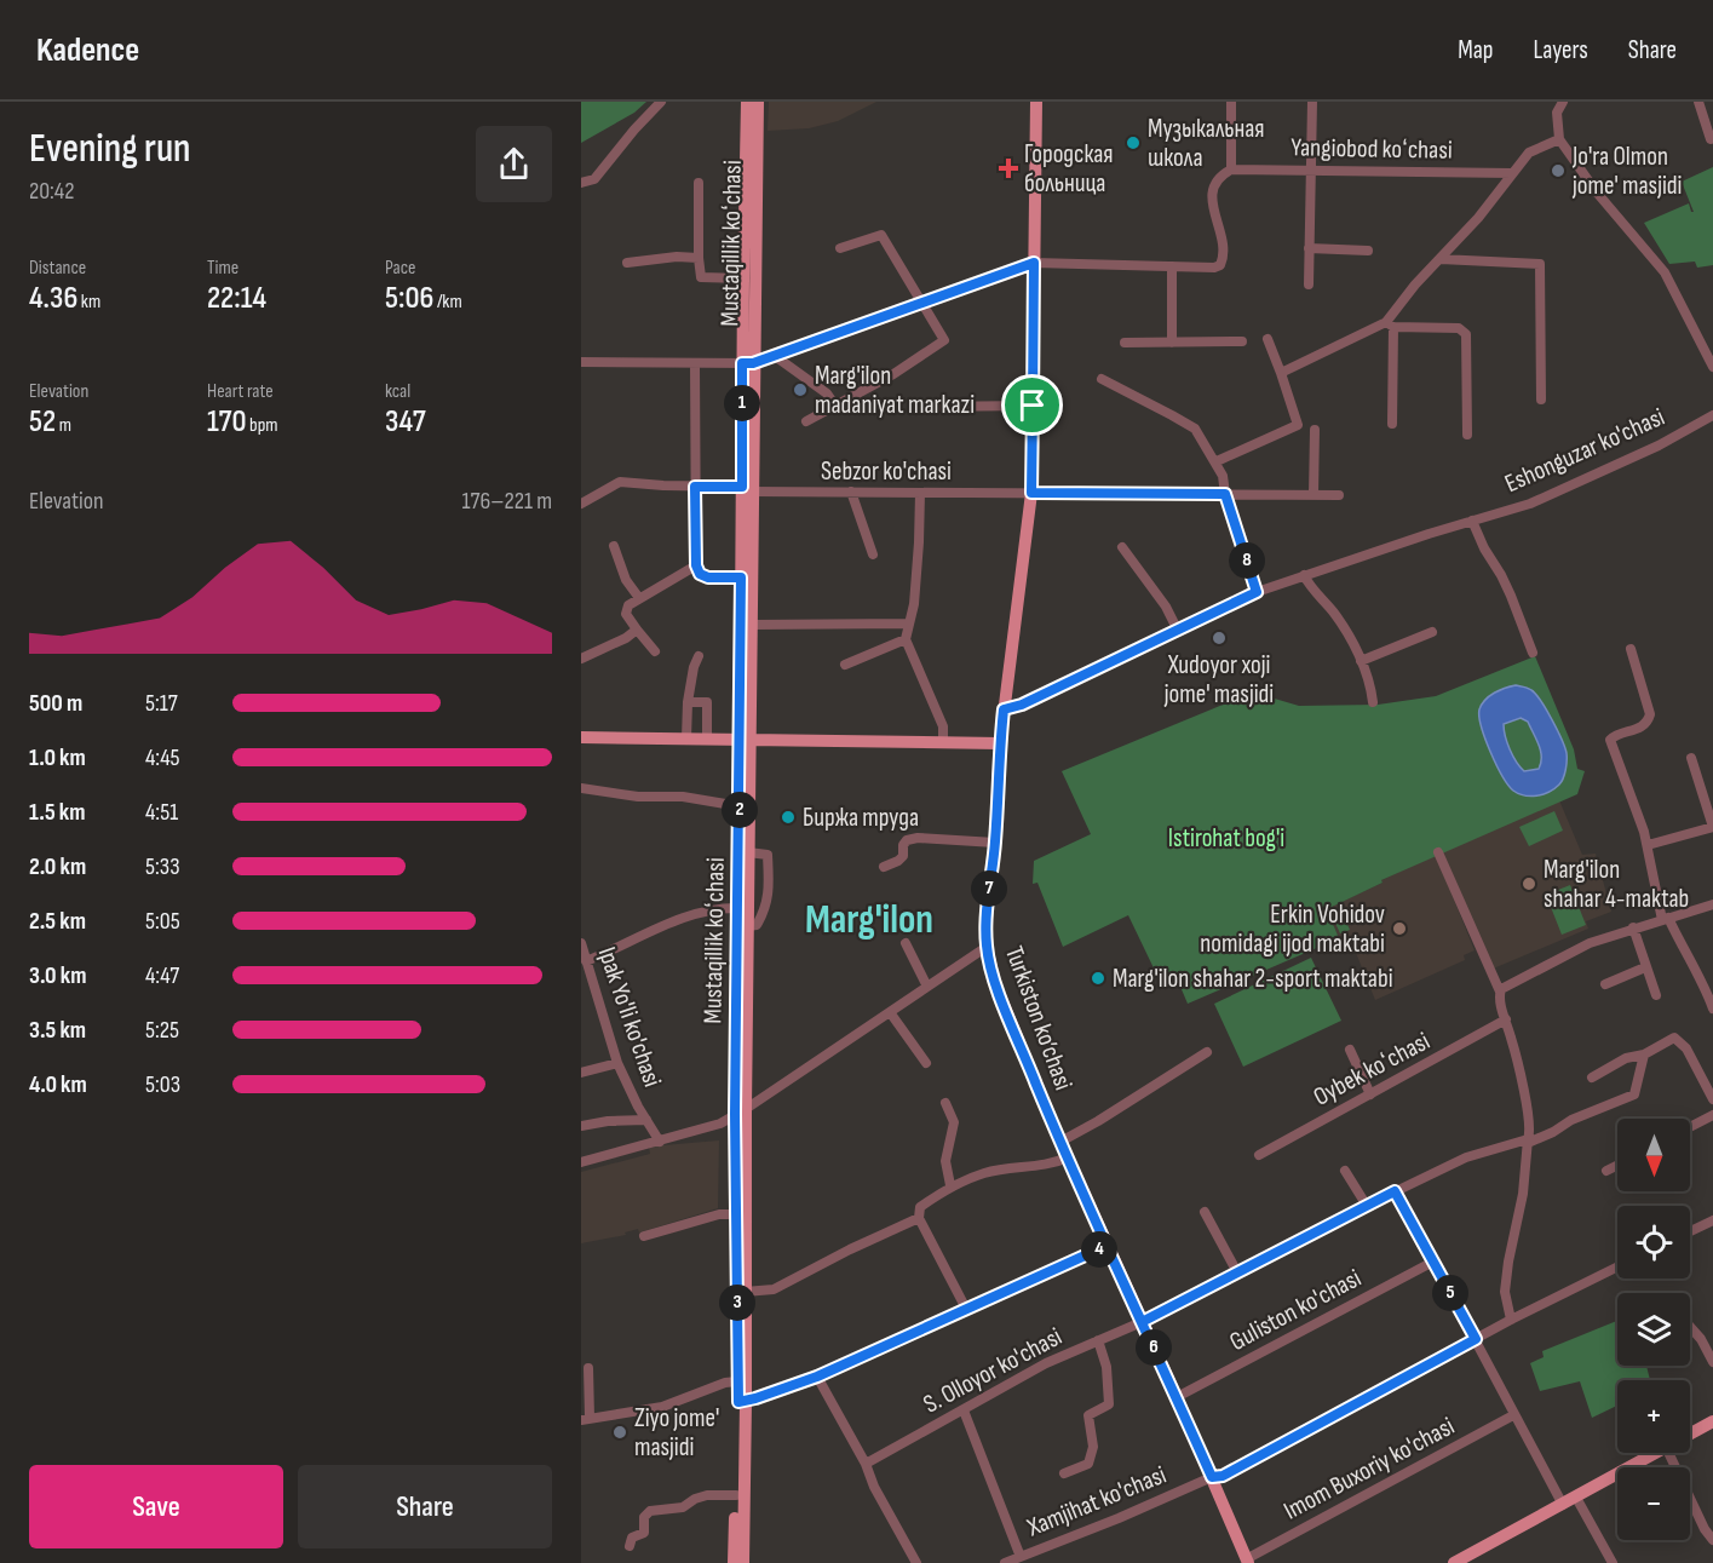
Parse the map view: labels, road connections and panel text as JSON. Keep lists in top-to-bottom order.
{
  "streets": {
    "main road": ["Mustaqillik koʻchasi", "Turkiston ko’chasi"],
    "street": [
      "Yangiobod koʻchasi",
      "Eshonguzar ko'chasi",
      "Sebzor ko'chasi",
      "Ipak Yo'li ko'chasi",
      "Oybek koʻchasi",
      "Guliston ko'chasi",
      "S. Olloyor ko'chasi",
      "Imom Buxoriy ko'chasi",
      "Xamjihat ko'chasi"
    ]
  },
  "crossings": [
    ["Mustaqillik koʻchasi", "Sebzor ko'chasi"],
    ["Eshonguzar ko'chasi", "Turkiston ko’chasi"],
    ["Sebzor ko'chasi", "Turkiston ko’chasi"],
    ["Turkiston ko’chasi", "Guliston ko'chasi"],
    ["Turkiston ko’chasi", "S. Olloyor ko'chasi"],
    ["Turkiston ko’chasi", "Imom Buxoriy ko'chasi"],
    ["Turkiston ko’chasi", "Xamjihat ko'chasi"]
  ],
  "districts": ["Marg'ilon"],
  "parks": ["Istirohat bog'i"],
  "places": {
    "other": [
      "Музыкальная школа",
      "Jo'ra Olmon jome' masjidi",
      "Marg'ilon madaniyat markazi",
      "Xudoyor xoji jome' masjidi",
      "Биржа труда",
      "Marg'ilon shahar 4-maktab",
      "Erkin Vohidov nomidagi ijod maktabi",
      "Marg'ilon shahar 2-sport maktabi",
      "Ziyo jome' masjidi"
    ],
    "health": ["Городская больница"]
  },
  "north": "bottom",
  "page": {
    "header": "Kadence",
    "nav": ["Map", "Layers", "Share"],
    "heading": ["Evening run", "20:42"],
    "stats": [
      ["Distance", "4.36 km"],
      ["Time", "22:14"],
      ["Pace", "5:06 /km"],
      ["Elevation", "52 m"],
      ["Heart rate", "170 bpm"],
      ["kcal", "347"]
    ],
    "pins": [
      "1",
      "8",
      "2",
      "7",
      "4",
      "5",
      "3",
      "6"
    ],
    "chart": ["Elevation", "176–221 m"],
    "list": [
      {
        "name": "500 m",
        "note": "5:17"
      },
      {
        "name": "1.0 km",
        "note": "4:45"
      },
      {
        "name": "1.5 km",
        "note": "4:51"
      },
      {
        "name": "2.0 km",
        "note": "5:33"
      },
      {
        "name": "2.5 km",
        "note": "5:05"
      },
      {
        "name": "3.0 km",
        "note": "4:47"
      },
      {
        "name": "3.5 km",
        "note": "5:25"
      },
      {
        "name": "4.0 km",
        "note": "5:03"
      }
    ],
    "map_buttons": ["+", "−"],
    "buttons": ["Save", "Share"]
  }
}
